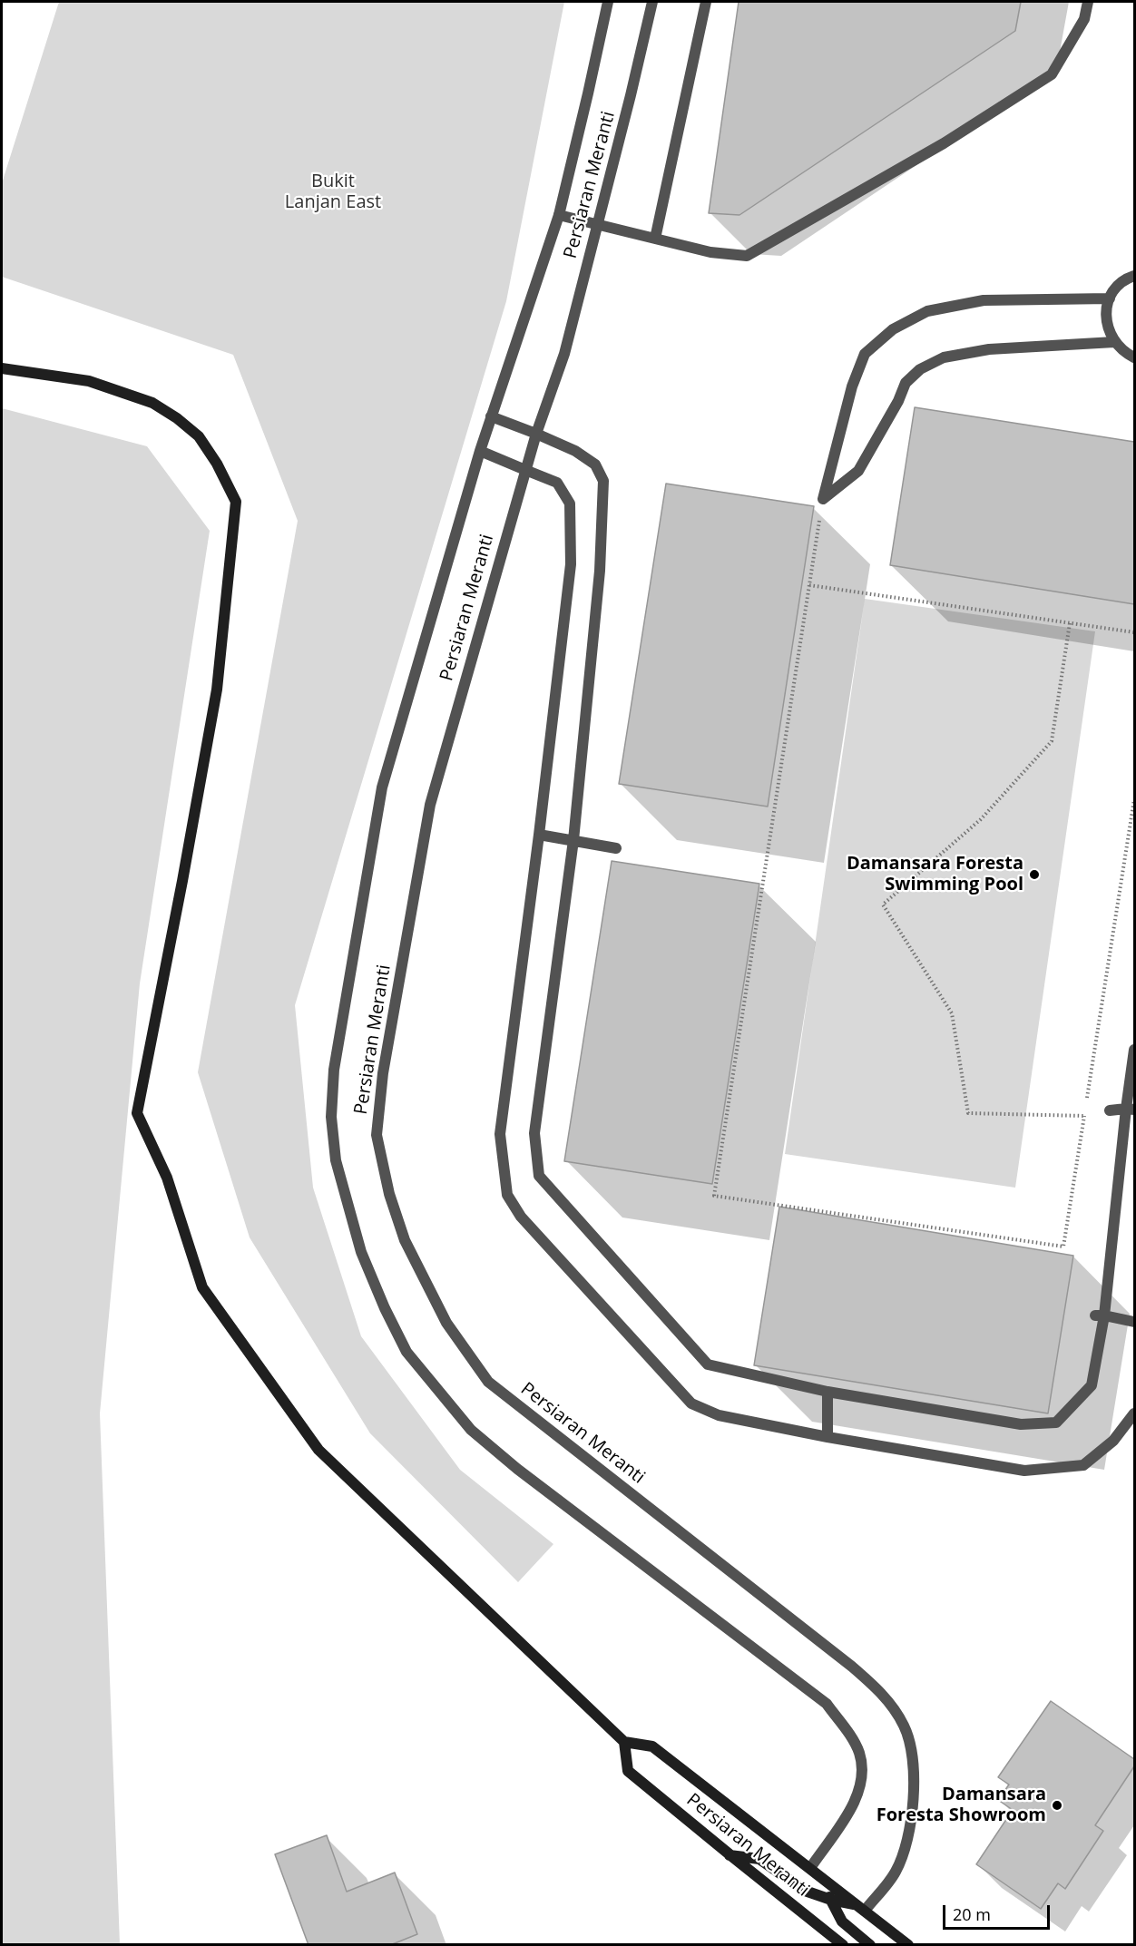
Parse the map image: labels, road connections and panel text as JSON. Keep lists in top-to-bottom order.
{
  "streets": {
    "street": ["Persiaran Meranti"]
  },
  "parks": ["Bukit Lanjan East"],
  "places": ["Damansara Foresta Swimming Pool", "Damansara Foresta Showroom"],
  "scale_bar": "20 m"
}
